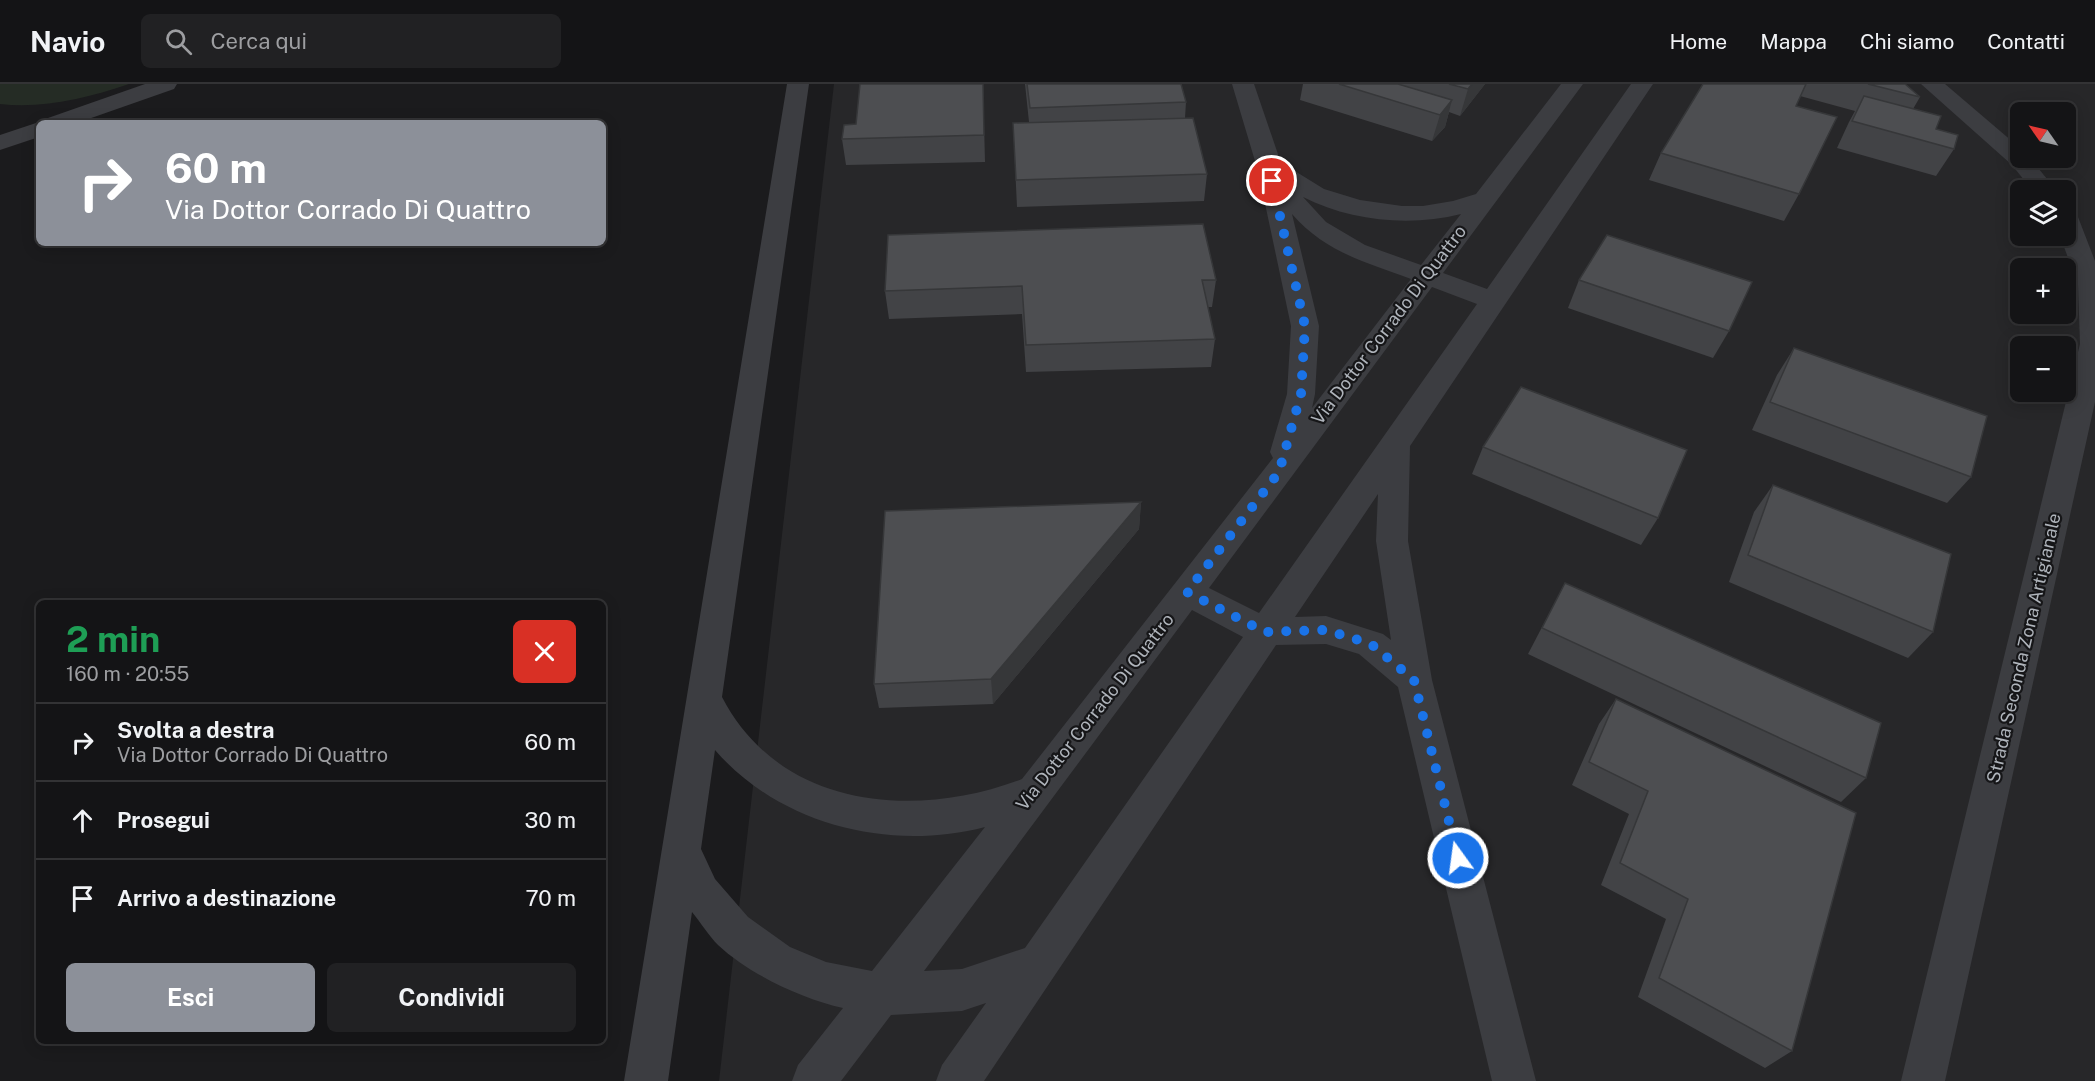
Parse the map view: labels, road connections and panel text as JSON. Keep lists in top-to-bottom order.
{
  "streets": {
    "street": ["Via Dottor Corrado Di Quattro", "Strada Seconda Zona Artigianale"]
  },
  "north": "top left",
  "page": {
    "header": "Navio",
    "search": "Cerca qui",
    "nav": [
      "Home",
      "Mappa",
      "Chi siamo",
      "Contatti"
    ],
    "map_buttons": ["+", "−"],
    "turn": ["60 m", "Via Dottor Corrado Di Quattro"],
    "heading": ["2 min", "160 m · 20:55"],
    "list": [
      {
        "name": "Svolta a destra",
        "note": "Via Dottor Corrado Di Quattro",
        "value": "60 m"
      },
      {
        "name": "Prosegui",
        "value": "30 m"
      },
      {
        "name": "Arrivo a destinazione",
        "value": "70 m"
      }
    ],
    "buttons": ["Esci", "Condividi"]
  }
}
